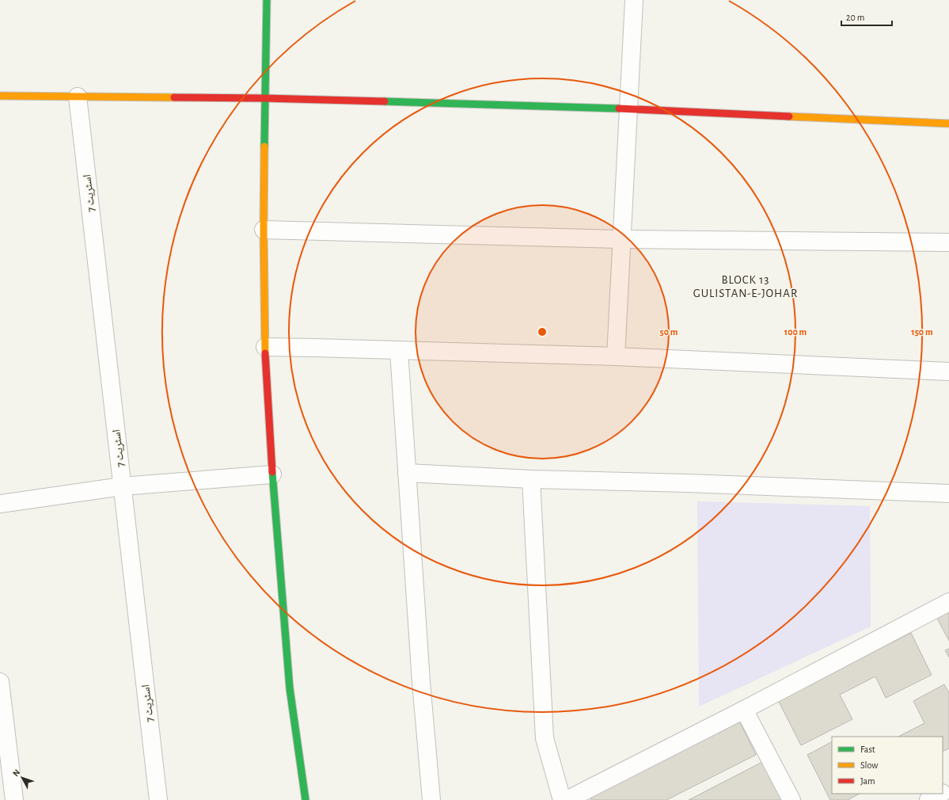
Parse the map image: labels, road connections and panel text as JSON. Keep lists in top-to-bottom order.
{
  "streets": {
    "street": ["اسٹریٹ 7"]
  },
  "districts": ["BLOCK 13 GULISTAN-E-JOHAR"],
  "legend": ["Fast", "Slow", "Jam"],
  "scale_bar": "20 m",
  "north": "top left",
  "rings": ["50 m", "100 m", "150 m"]
}
